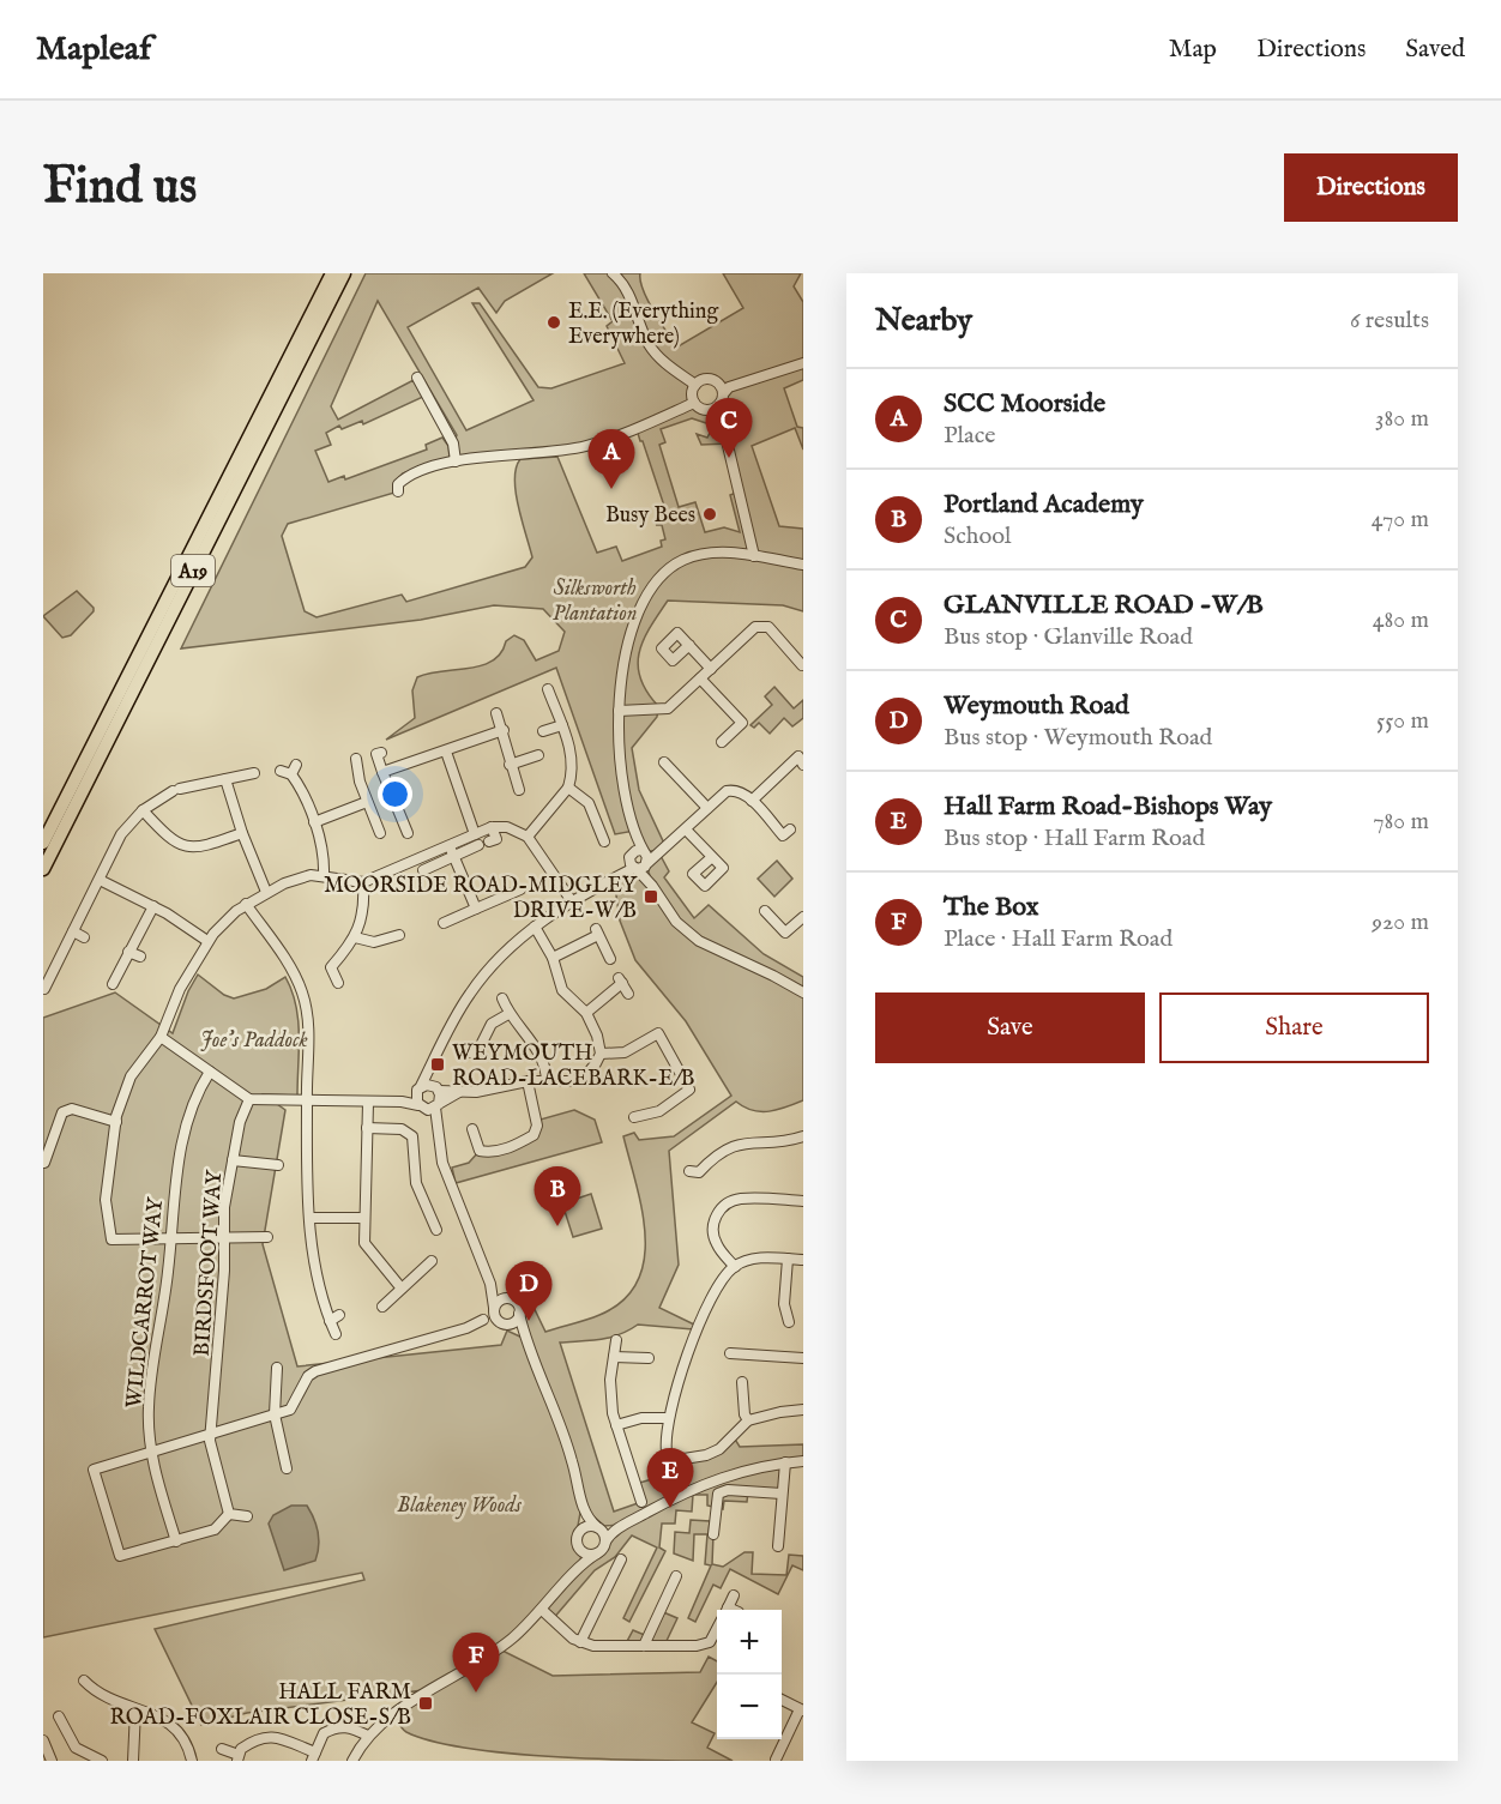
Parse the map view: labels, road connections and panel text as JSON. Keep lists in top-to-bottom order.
{
  "streets": {
    "highway": ["A19"],
    "street": ["BIRDSFOOT WAY", "WILDCARROT WAY"]
  },
  "parks": ["Silksworth Plantation", "Joe's Paddock", "Blakeney Woods"],
  "places": {
    "other": ["E.E. (Everything Everywhere)", "Busy Bees"],
    "transit": ["MOORSIDE ROAD-MIDGLEY DRIVE-W/B", "WEYMOUTH ROAD-LACEBARK-E/B", "HALL FARM ROAD-FOXLAIR CLOSE-S/B"]
  },
  "page": {
    "header": "Mapleaf",
    "nav": ["Map", "Directions", "Saved"],
    "buttons": [
      "Directions",
      ["Save", "Share"]
    ],
    "title": "Find us",
    "heading": ["Nearby", "6 results"],
    "list": [
      {
        "mark": "A",
        "name": "SCC Moorside",
        "note": "Place",
        "value": "380 m"
      },
      {
        "mark": "B",
        "name": "Portland Academy",
        "note": "School",
        "value": "470 m"
      },
      {
        "mark": "C",
        "name": "GLANVILLE ROAD -W/B",
        "note": "Bus stop · Glanville Road",
        "value": "480 m"
      },
      {
        "mark": "D",
        "name": "Weymouth Road",
        "note": "Bus stop · Weymouth Road",
        "value": "550 m"
      },
      {
        "mark": "E",
        "name": "Hall Farm Road-Bishops Way",
        "note": "Bus stop · Hall Farm Road",
        "value": "780 m"
      },
      {
        "mark": "F",
        "name": "The Box",
        "note": "Place · Hall Farm Road",
        "value": "920 m"
      }
    ],
    "pins": [
      "C",
      "A",
      "B",
      "D",
      "E",
      "F"
    ],
    "map_buttons": ["+", "−"]
  }
}
